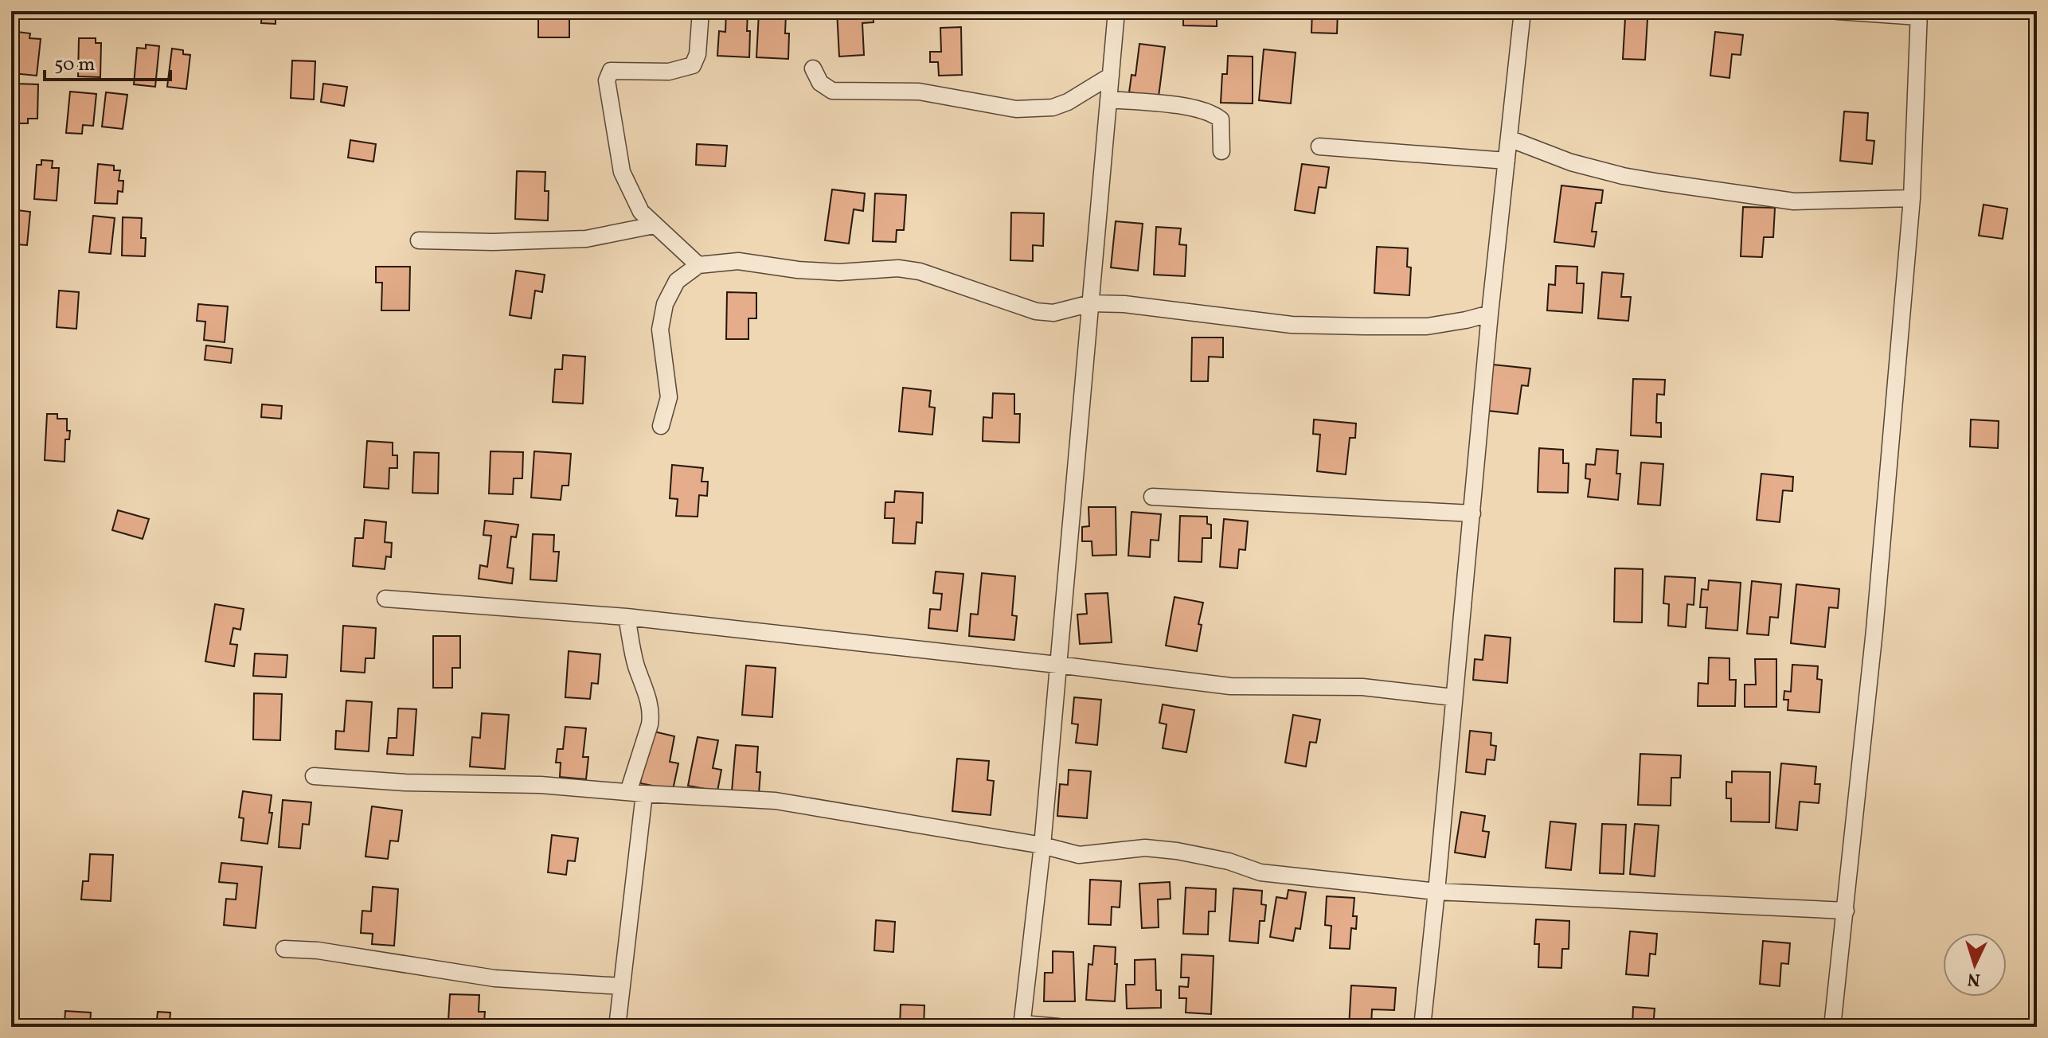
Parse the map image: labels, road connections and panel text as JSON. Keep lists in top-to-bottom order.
{
  "scale_bar": "50 m",
  "north": "bottom"
}
